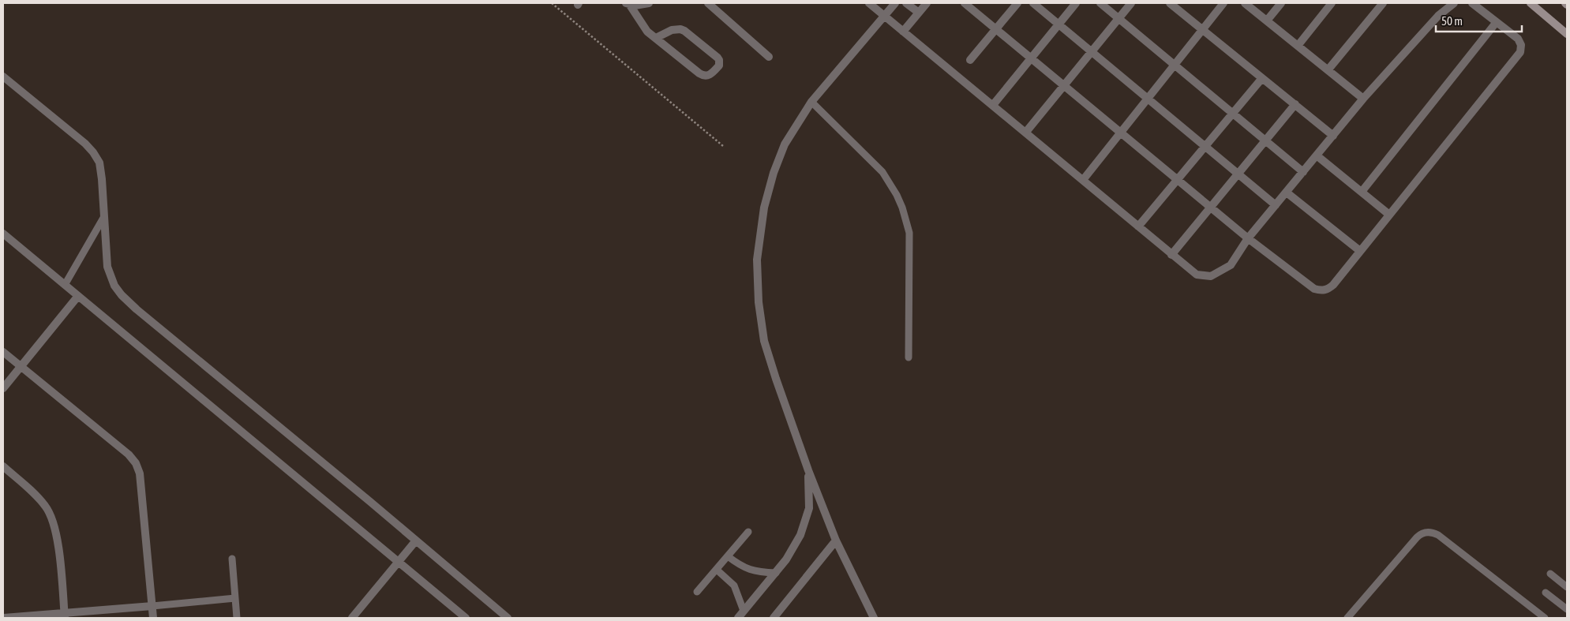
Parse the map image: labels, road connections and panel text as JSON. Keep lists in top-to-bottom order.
{
  "scale_bar": "50 m"
}
